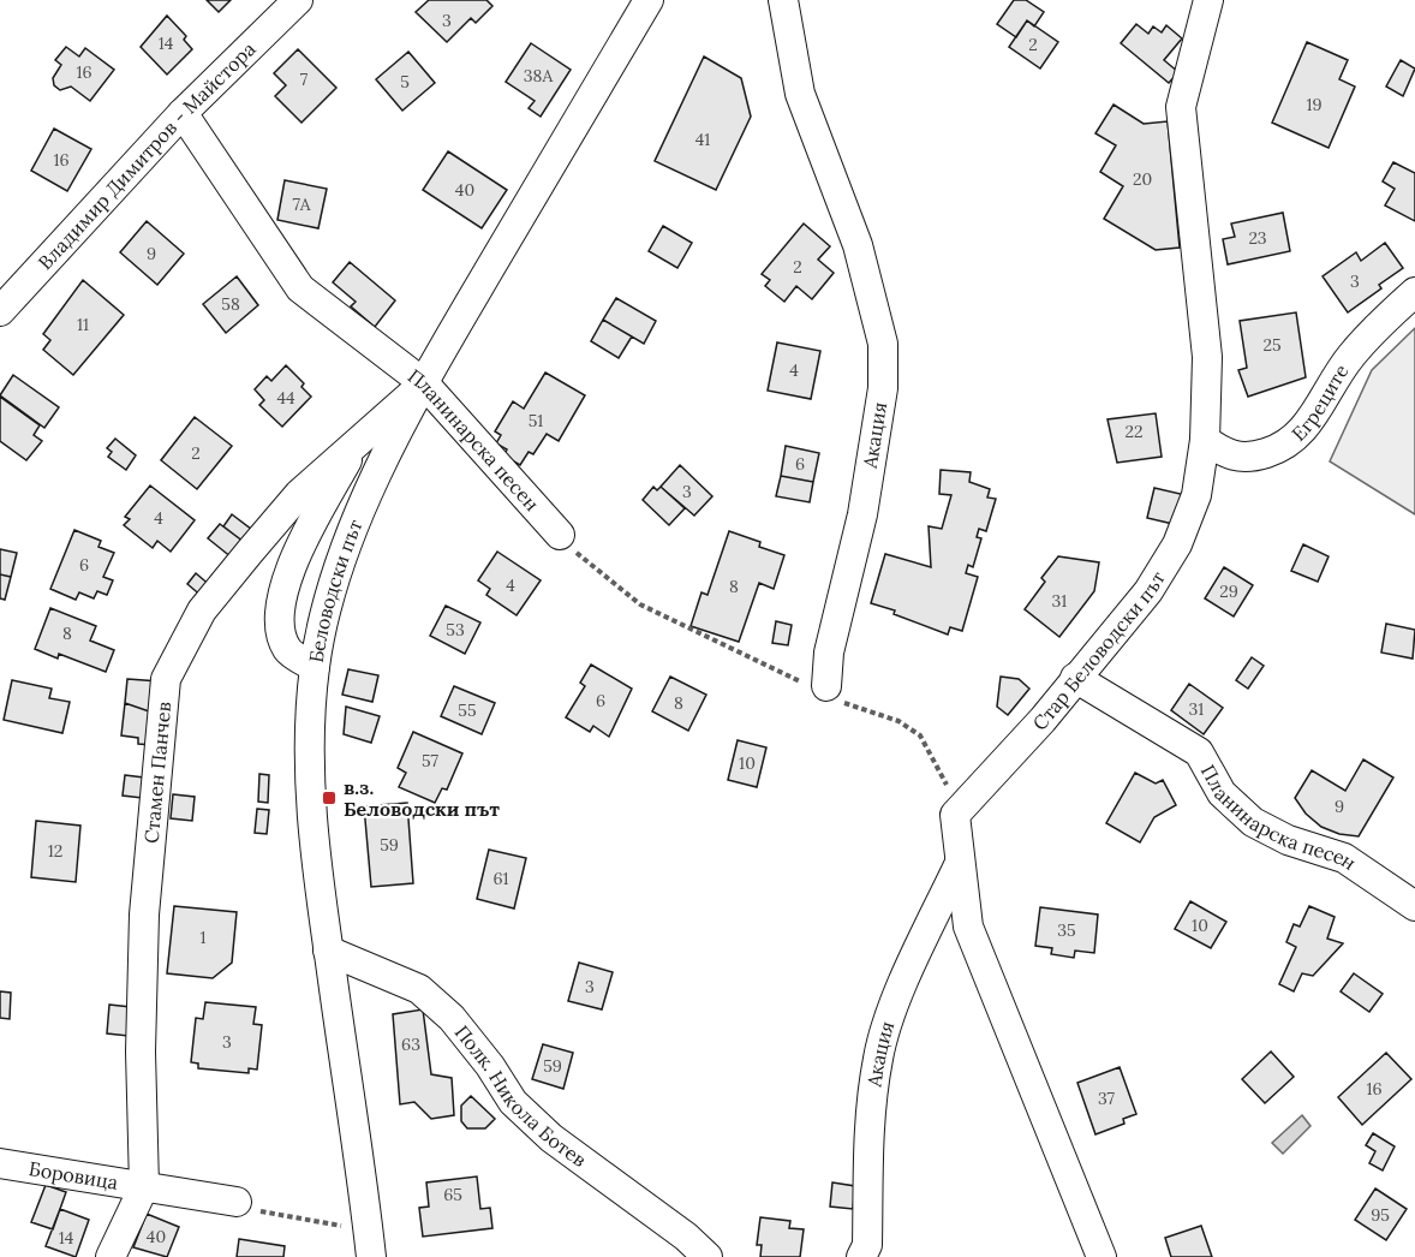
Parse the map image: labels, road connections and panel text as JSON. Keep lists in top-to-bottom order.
{
  "streets": {
    "street": [
      "Владимир Димитров - Майстора",
      "Егреците",
      "Акация",
      "Планинарска песен",
      "Беловодски път",
      "Стар Беловодски път",
      "Стамен Панчев",
      "Полк. Никола Ботев",
      "Боровица"
    ]
  },
  "crossings": [
    ["Владимир Димитров - Майстора", "Планинарска песен"],
    ["Егреците", "Стар Беловодски път"],
    ["Планинарска песен", "Беловодски път"],
    ["Планинарска песен", "Стар Беловодски път"],
    ["Планинарска песен", "Стамен Панчев"],
    ["Беловодски път", "Стамен Панчев"],
    ["Беловодски път", "Полк. Никола Ботев"],
    ["Стамен Панчев", "Боровица"]
  ],
  "places": {
    "transit": ["в.з. Беловодски път"]
  },
  "house_numbers": [
    "3",
    "14",
    "2",
    "16",
    "38А",
    "7",
    "5",
    "19",
    "41",
    "16",
    "20",
    "40",
    "7А",
    "23",
    "9",
    "2",
    "3",
    "58",
    "11",
    "25",
    "4",
    "44",
    "51",
    "22",
    "2",
    "6",
    "3",
    "4",
    "6",
    "4",
    "8",
    "29",
    "31",
    "53",
    "8",
    "6",
    "8",
    "31",
    "55",
    "57",
    "10",
    "9",
    "59",
    "12",
    "61",
    "10",
    "35",
    "1",
    "3",
    "3",
    "63",
    "59",
    "16",
    "37",
    "65",
    "95",
    "40",
    "14"
  ]
}
